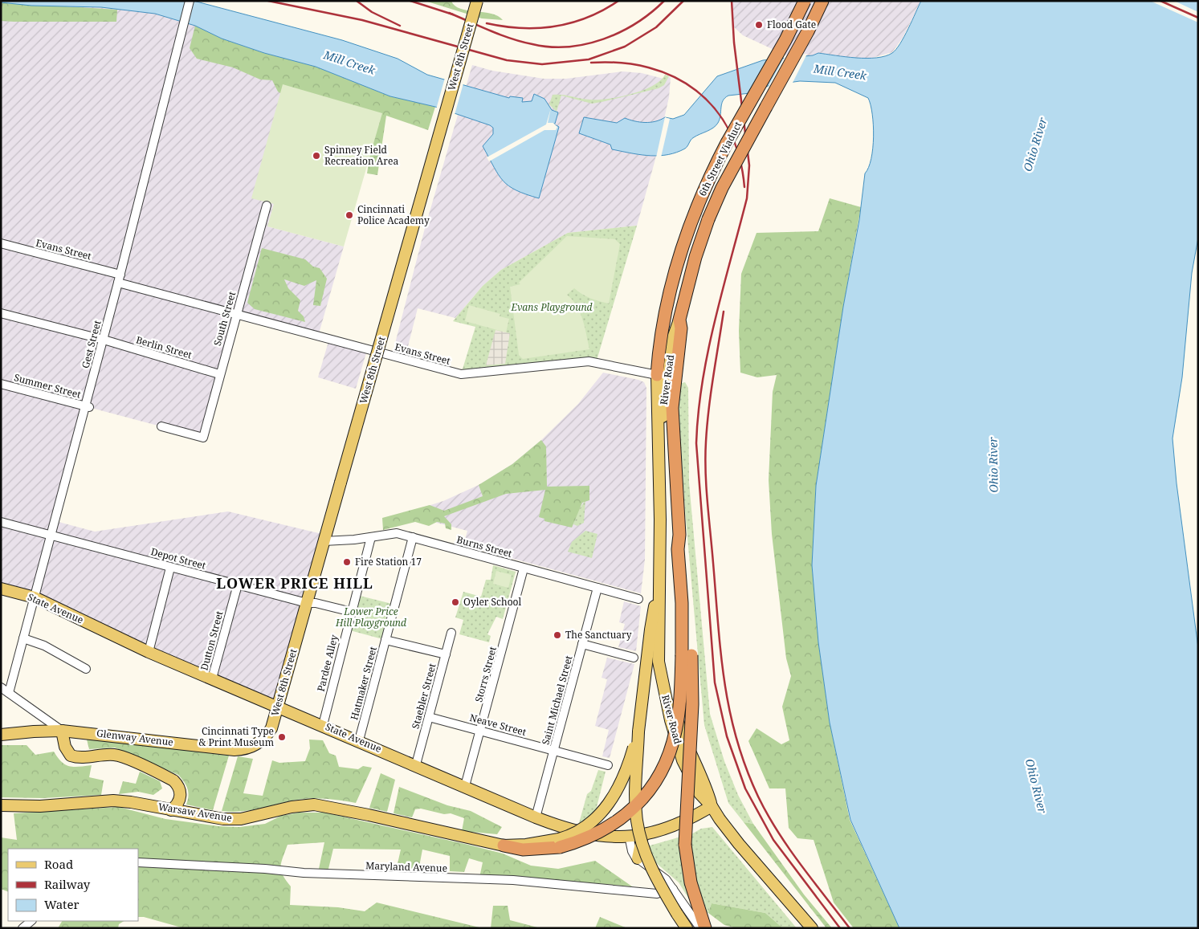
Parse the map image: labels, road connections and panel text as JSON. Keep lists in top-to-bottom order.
{
  "streets": {
    "highway": ["6th Street Viaduct"],
    "main road": [
      "West 8th Street",
      "River Road",
      "State Avenue",
      "Glenway Avenue",
      "Warsaw Avenue"
    ],
    "street": [
      "Evans Street",
      "South Street",
      "Gest Street",
      "Berlin Street",
      "Summer Street",
      "Burns Street",
      "Depot Street",
      "Dutton Street",
      "Pardee Alley",
      "Storrs Street",
      "Hatmaker Street",
      "Staebler Street",
      "Saint Michael Street",
      "Neave Street",
      "Maryland Avenue"
    ]
  },
  "crossings": [
    ["West 8th Street", "Burns Street"],
    ["West 8th Street", "Depot Street"],
    ["West 8th Street", "State Avenue"],
    ["West 8th Street", "Glenway Avenue"],
    ["6th Street Viaduct", "Evans Street"],
    ["6th Street Viaduct", "River Road"],
    ["Evans Street", "South Street"],
    ["Evans Street", "Gest Street"],
    ["Evans Street", "River Road"],
    ["South Street", "Berlin Street"],
    ["Gest Street", "Berlin Street"],
    ["Gest Street", "Summer Street"],
    ["Gest Street", "Depot Street"],
    ["Gest Street", "State Avenue"],
    ["River Road", "State Avenue"],
    ["Burns Street", "Pardee Alley"],
    ["Burns Street", "Storrs Street"],
    ["Burns Street", "Hatmaker Street"],
    ["Burns Street", "Saint Michael Street"],
    ["Depot Street", "Dutton Street"],
    ["Depot Street", "Pardee Alley"],
    ["State Avenue", "Dutton Street"],
    ["State Avenue", "Pardee Alley"],
    ["State Avenue", "Storrs Street"],
    ["State Avenue", "Hatmaker Street"],
    ["State Avenue", "Staebler Street"],
    ["State Avenue", "Saint Michael Street"],
    ["Storrs Street", "Neave Street"],
    ["Staebler Street", "Neave Street"],
    ["Saint Michael Street", "Neave Street"]
  ],
  "districts": ["LOWER PRICE HILL"],
  "water": ["Mill Creek", "Ohio River"],
  "parks": ["Evans Playground", "Lower Price Hill Playground"],
  "places": [
    "Flood Gate",
    "Spinney Field Recreation Area",
    "Cincinnati Police Academy",
    "Fire Station 17",
    "Oyler School",
    "The Sanctuary",
    "Cincinnati Type & Print Museum"
  ],
  "legend": ["Road", "Railway", "Water"]
}
